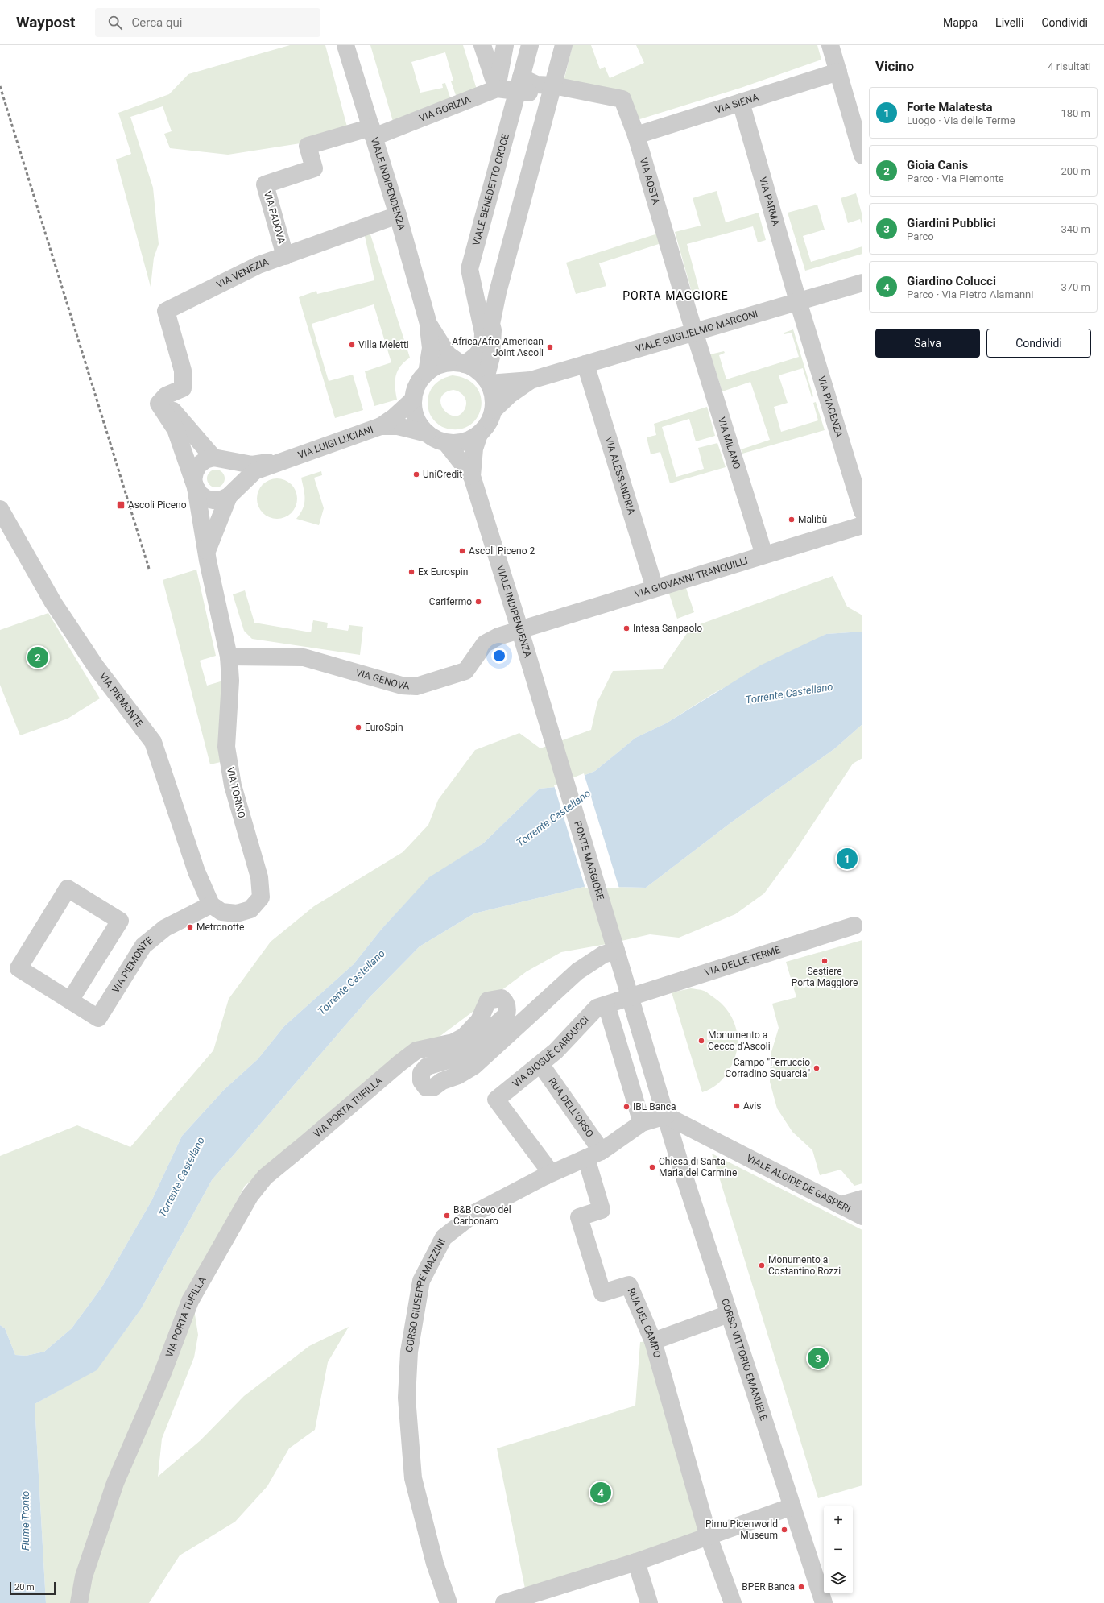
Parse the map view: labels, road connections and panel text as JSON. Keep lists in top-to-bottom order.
{
  "streets": {
    "street": [
      "VIA SIENA",
      "VIA GORIZIA",
      "VIA AOSTA",
      "VIALE INDIPENDENZA",
      "VIALE BENEDETTO CROCE",
      "VIA PARMA",
      "VIA PADOVA",
      "VIA VENEZIA",
      "VIALE GUGLIELMO MARCONI",
      "VIA PIACENZA",
      "VIA LUIGI LUCIANI",
      "VIA MILANO",
      "VIA ALESSANDRIA",
      "VIA GIOVANNI TRANQUILLI",
      "VIA GENOVA",
      "VIA PIEMONTE",
      "VIA TORINO",
      "PONTE MAGGIORE",
      "VIA DELLE TERME",
      "VIA GIOSUÈ CARDUCCI",
      "VIA PORTA TUFILLA",
      "RUA DELL'ORSO",
      "VIALE ALCIDE DE GASPERI",
      "CORSO GIUSEPPE MAZZINI",
      "RUA DEL CAMPO",
      "CORSO VITTORIO EMANUELE"
    ]
  },
  "crossings": [
    ["VIA SIENA", "VIA AOSTA"],
    ["VIA SIENA", "VIA PARMA"],
    ["VIA GORIZIA", "VIALE INDIPENDENZA"],
    ["VIA GORIZIA", "VIALE BENEDETTO CROCE"],
    ["VIA GORIZIA", "VIA PADOVA"],
    ["VIA AOSTA", "VIALE GUGLIELMO MARCONI"],
    ["VIA AOSTA", "VIA MILANO"],
    ["VIALE INDIPENDENZA", "VIALE BENEDETTO CROCE"],
    ["VIALE INDIPENDENZA", "VIA PADOVA"],
    ["VIALE INDIPENDENZA", "VIA VENEZIA"],
    ["VIALE INDIPENDENZA", "VIALE GUGLIELMO MARCONI"],
    ["VIALE INDIPENDENZA", "VIA LUIGI LUCIANI"],
    ["VIALE INDIPENDENZA", "VIA GIOVANNI TRANQUILLI"],
    ["VIALE INDIPENDENZA", "VIA GENOVA"],
    ["VIALE INDIPENDENZA", "PONTE MAGGIORE"],
    ["VIALE BENEDETTO CROCE", "VIALE GUGLIELMO MARCONI"],
    ["VIALE BENEDETTO CROCE", "VIA LUIGI LUCIANI"],
    ["VIA PARMA", "VIALE GUGLIELMO MARCONI"],
    ["VIA PARMA", "VIA PIACENZA"],
    ["VIA PADOVA", "VIA VENEZIA"],
    ["VIA VENEZIA", "VIA TORINO"],
    ["VIALE GUGLIELMO MARCONI", "VIA PIACENZA"],
    ["VIALE GUGLIELMO MARCONI", "VIA LUIGI LUCIANI"],
    ["VIALE GUGLIELMO MARCONI", "VIA MILANO"],
    ["VIALE GUGLIELMO MARCONI", "VIA ALESSANDRIA"],
    ["VIA MILANO", "VIA GIOVANNI TRANQUILLI"],
    ["VIA ALESSANDRIA", "VIA GIOVANNI TRANQUILLI"],
    ["VIA GIOVANNI TRANQUILLI", "VIA GENOVA"],
    ["VIA GENOVA", "VIA TORINO"],
    ["VIA PIEMONTE", "VIA TORINO"],
    ["PONTE MAGGIORE", "VIA DELLE TERME"],
    ["PONTE MAGGIORE", "VIA PORTA TUFILLA"],
    ["PONTE MAGGIORE", "CORSO VITTORIO EMANUELE"],
    ["VIA DELLE TERME", "VIA GIOSUÈ CARDUCCI"],
    ["VIA DELLE TERME", "CORSO VITTORIO EMANUELE"],
    ["VIA GIOSUÈ CARDUCCI", "RUA DELL'ORSO"],
    ["VIA GIOSUÈ CARDUCCI", "CORSO GIUSEPPE MAZZINI"],
    ["RUA DELL'ORSO", "CORSO GIUSEPPE MAZZINI"],
    ["RUA DELL'ORSO", "RUA DEL CAMPO"],
    ["VIALE ALCIDE DE GASPERI", "CORSO GIUSEPPE MAZZINI"],
    ["VIALE ALCIDE DE GASPERI", "CORSO VITTORIO EMANUELE"],
    ["CORSO GIUSEPPE MAZZINI", "RUA DEL CAMPO"],
    ["CORSO GIUSEPPE MAZZINI", "CORSO VITTORIO EMANUELE"]
  ],
  "districts": ["PORTA MAGGIORE"],
  "water": ["Torrente Castellano", "Fiume Tronto"],
  "places": {
    "other": [
      "Villa Meletti",
      "Africa/Afro American Joint Ascoli",
      "UniCredit",
      "Malibù",
      "Ascoli Piceno 2",
      "Ex Eurospin",
      "Carifermo",
      "Intesa Sanpaolo",
      "EuroSpin",
      "Metronotte",
      "Sestiere Porta Maggiore",
      "Monumento a Cecco d'Ascoli",
      "Campo \"Ferruccio Corradino Squarcia\"",
      "Avis",
      "IBL Banca",
      "Chiesa di Santa Maria del Carmine",
      "B&B Covo del Carbonaro",
      "Monumento a Costantino Rozzi",
      "Pimu Picenworld Museum",
      "BPER Banca"
    ],
    "transit": ["Ascoli Piceno"]
  },
  "scale_bar": "20 m",
  "page": {
    "header": "Waypost",
    "search": "Cerca qui",
    "nav": ["Mappa", "Livelli", "Condividi"],
    "heading": ["Vicino", "4 risultati"],
    "list": [
      {
        "mark": "1",
        "name": "Forte Malatesta",
        "note": "Luogo · Via delle Terme",
        "value": "180 m"
      },
      {
        "mark": "2",
        "name": "Gioia Canis",
        "note": "Parco · Via Piemonte",
        "value": "200 m"
      },
      {
        "mark": "3",
        "name": "Giardini Pubblici",
        "note": "Parco",
        "value": "340 m"
      },
      {
        "mark": "4",
        "name": "Giardino Colucci",
        "note": "Parco · Via Pietro Alamanni",
        "value": "370 m"
      }
    ],
    "buttons": ["Salva", "Condividi"],
    "pins": [
      "2",
      "1",
      "3",
      "4"
    ],
    "map_buttons": ["+", "−"],
    "scale": "20 m"
  }
}
